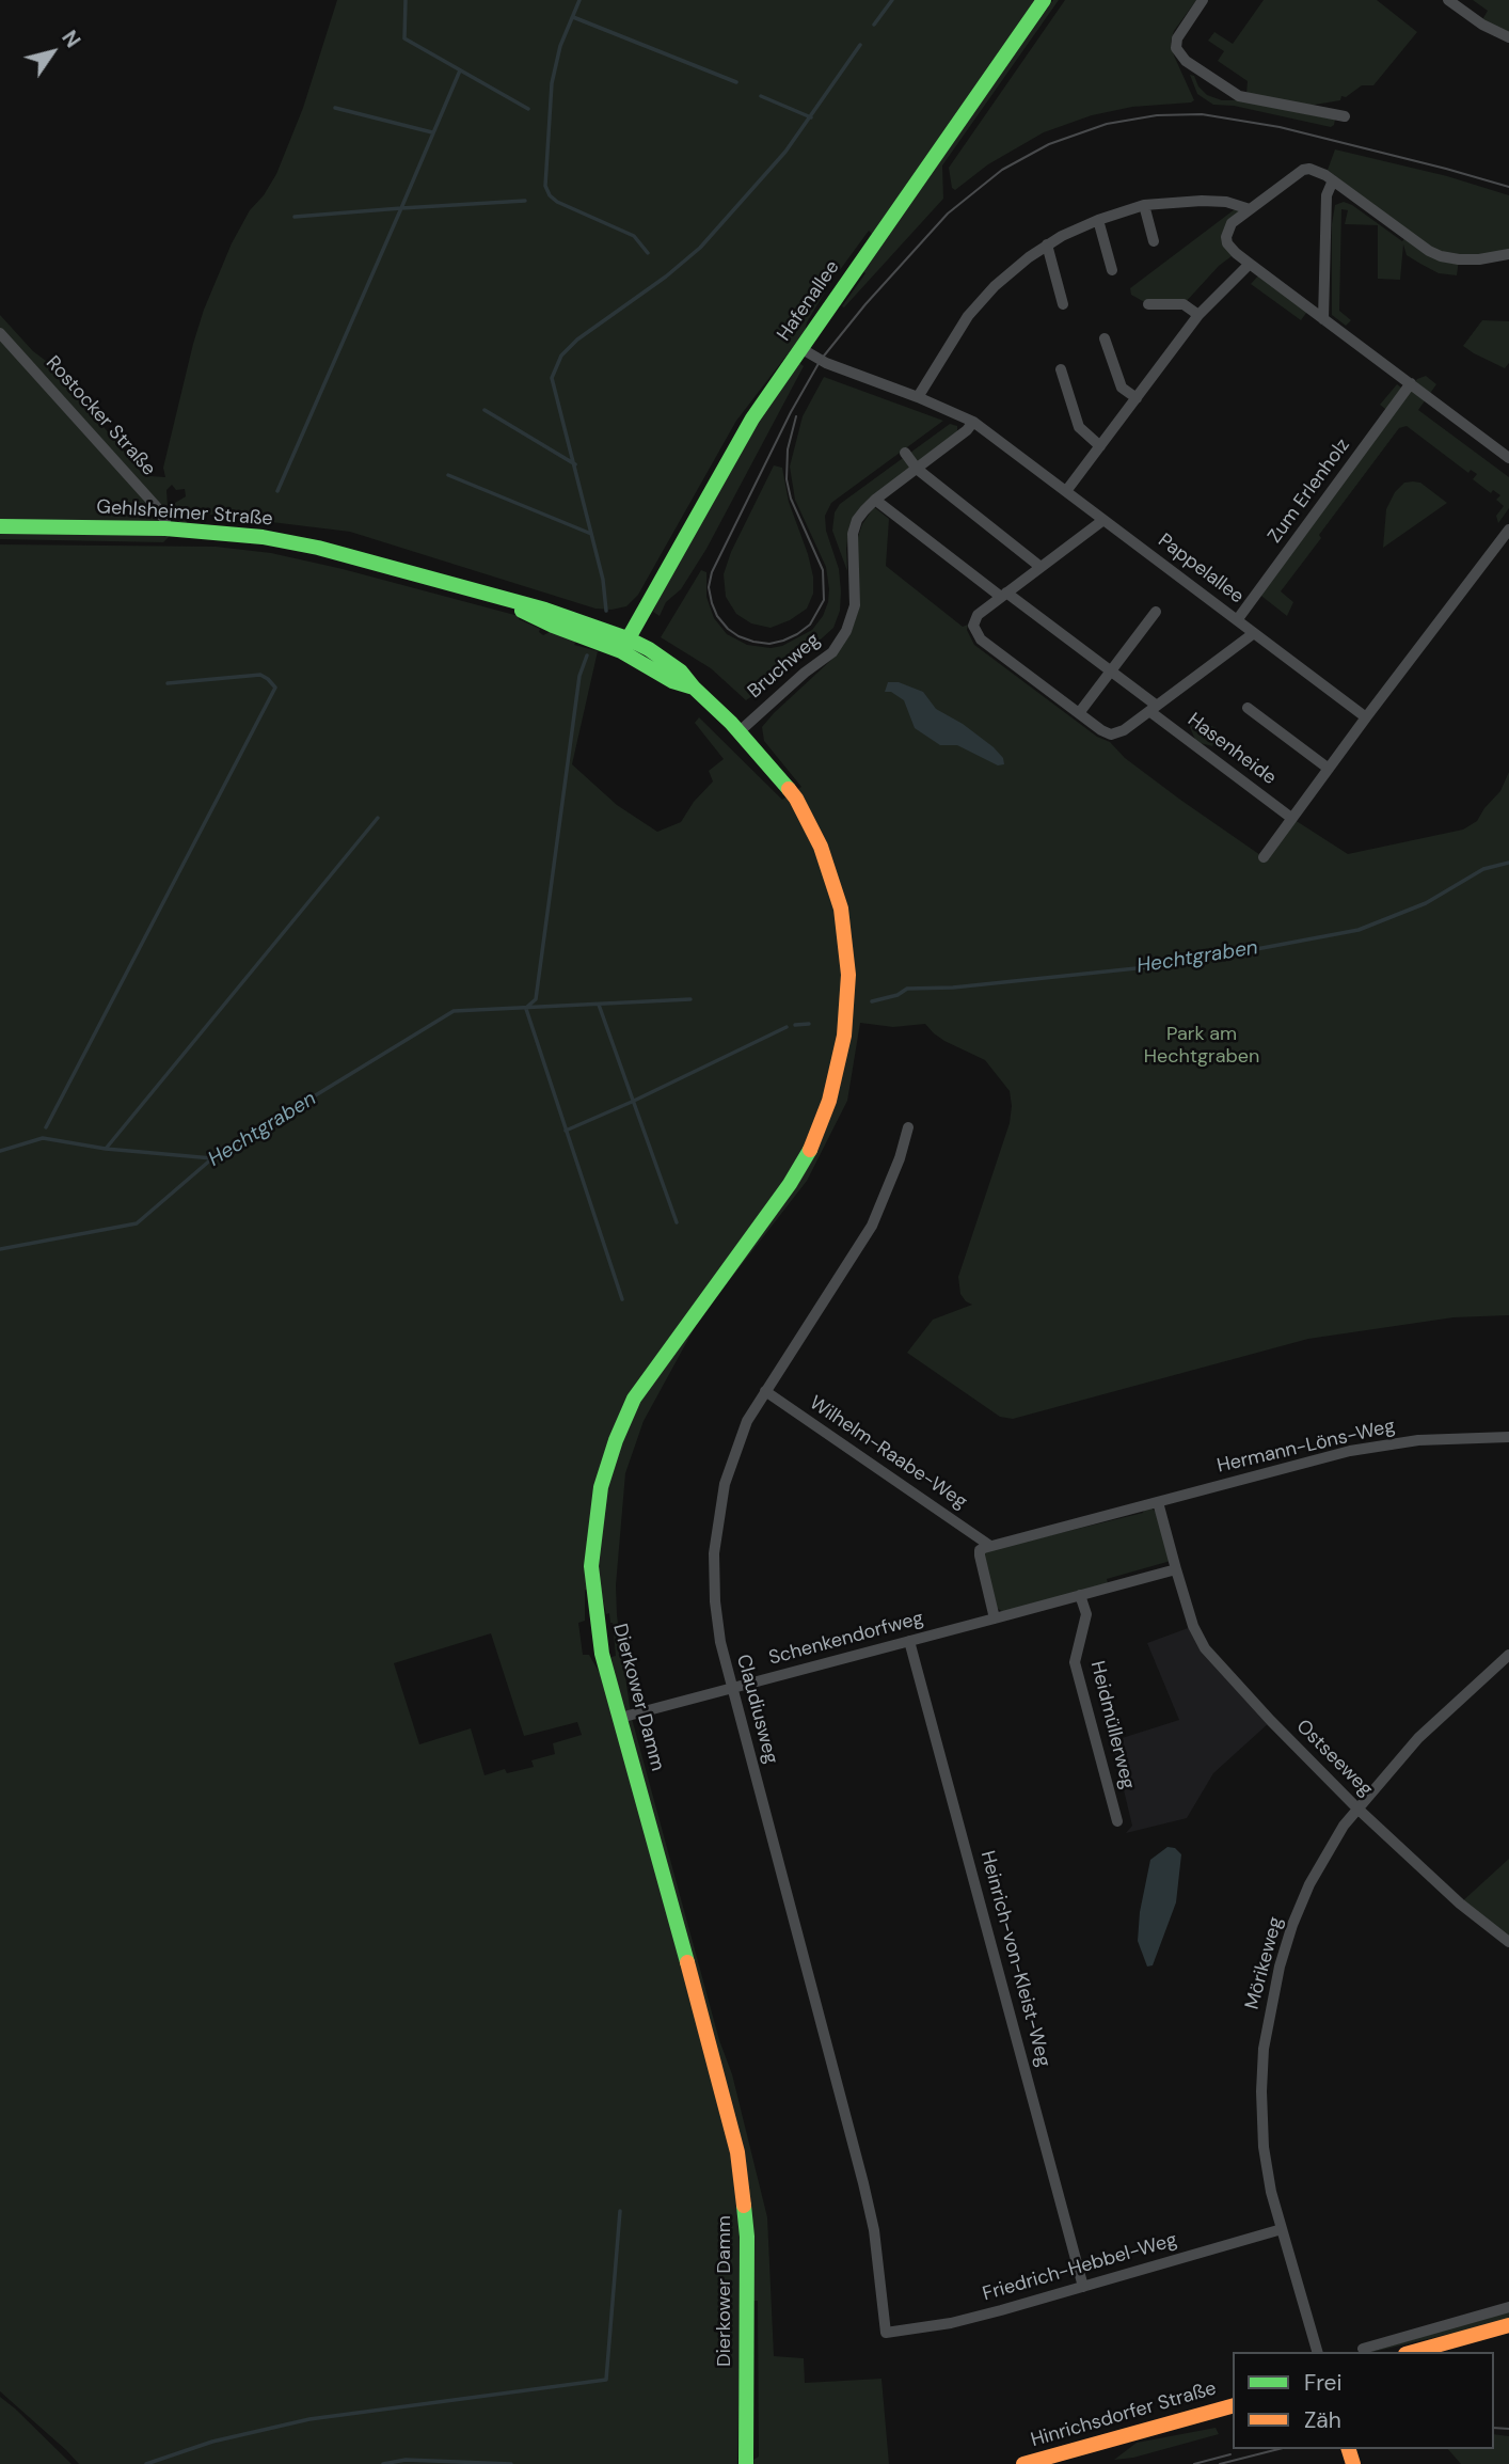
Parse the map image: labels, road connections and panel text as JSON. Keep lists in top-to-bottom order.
{
  "streets": {
    "street": [
      "Hafenallee",
      "Rostocker Straße",
      "Zum Erlenholz",
      "Gehlsheimer Straße",
      "Pappelallee",
      "Bruchweg",
      "Hasenheide",
      "Hermann-Löns-Weg",
      "Wilhelm-Raabe-Weg",
      "Schenkendorfweg",
      "Dierkower Damm",
      "Claudiusweg",
      "Heidmüllerweg",
      "Ostseeweg",
      "Heinrich-von-Kleist-Weg",
      "Mörikeweg",
      "Friedrich-Hebbel-Weg",
      "Hinrichsdorfer Straße"
    ]
  },
  "crossings": [
    ["Hafenallee", "Gehlsheimer Straße"],
    ["Hafenallee", "Pappelallee"],
    ["Hafenallee", "Dierkower Damm"],
    ["Rostocker Straße", "Gehlsheimer Straße"],
    ["Zum Erlenholz", "Pappelallee"],
    ["Gehlsheimer Straße", "Dierkower Damm"],
    ["Pappelallee", "Bruchweg"],
    ["Bruchweg", "Dierkower Damm"],
    ["Hermann-Löns-Weg", "Wilhelm-Raabe-Weg"],
    ["Hermann-Löns-Weg", "Ostseeweg"],
    ["Wilhelm-Raabe-Weg", "Claudiusweg"],
    ["Schenkendorfweg", "Dierkower Damm"],
    ["Schenkendorfweg", "Claudiusweg"],
    ["Schenkendorfweg", "Heidmüllerweg"],
    ["Schenkendorfweg", "Ostseeweg"],
    ["Schenkendorfweg", "Heinrich-von-Kleist-Weg"],
    ["Claudiusweg", "Friedrich-Hebbel-Weg"],
    ["Ostseeweg", "Mörikeweg"],
    ["Heinrich-von-Kleist-Weg", "Friedrich-Hebbel-Weg"],
    ["Mörikeweg", "Friedrich-Hebbel-Weg"]
  ],
  "water": ["Hechtgraben"],
  "parks": ["Park am Hechtgraben"],
  "legend": ["Frei", "Zäh"],
  "north": "top right"
}
